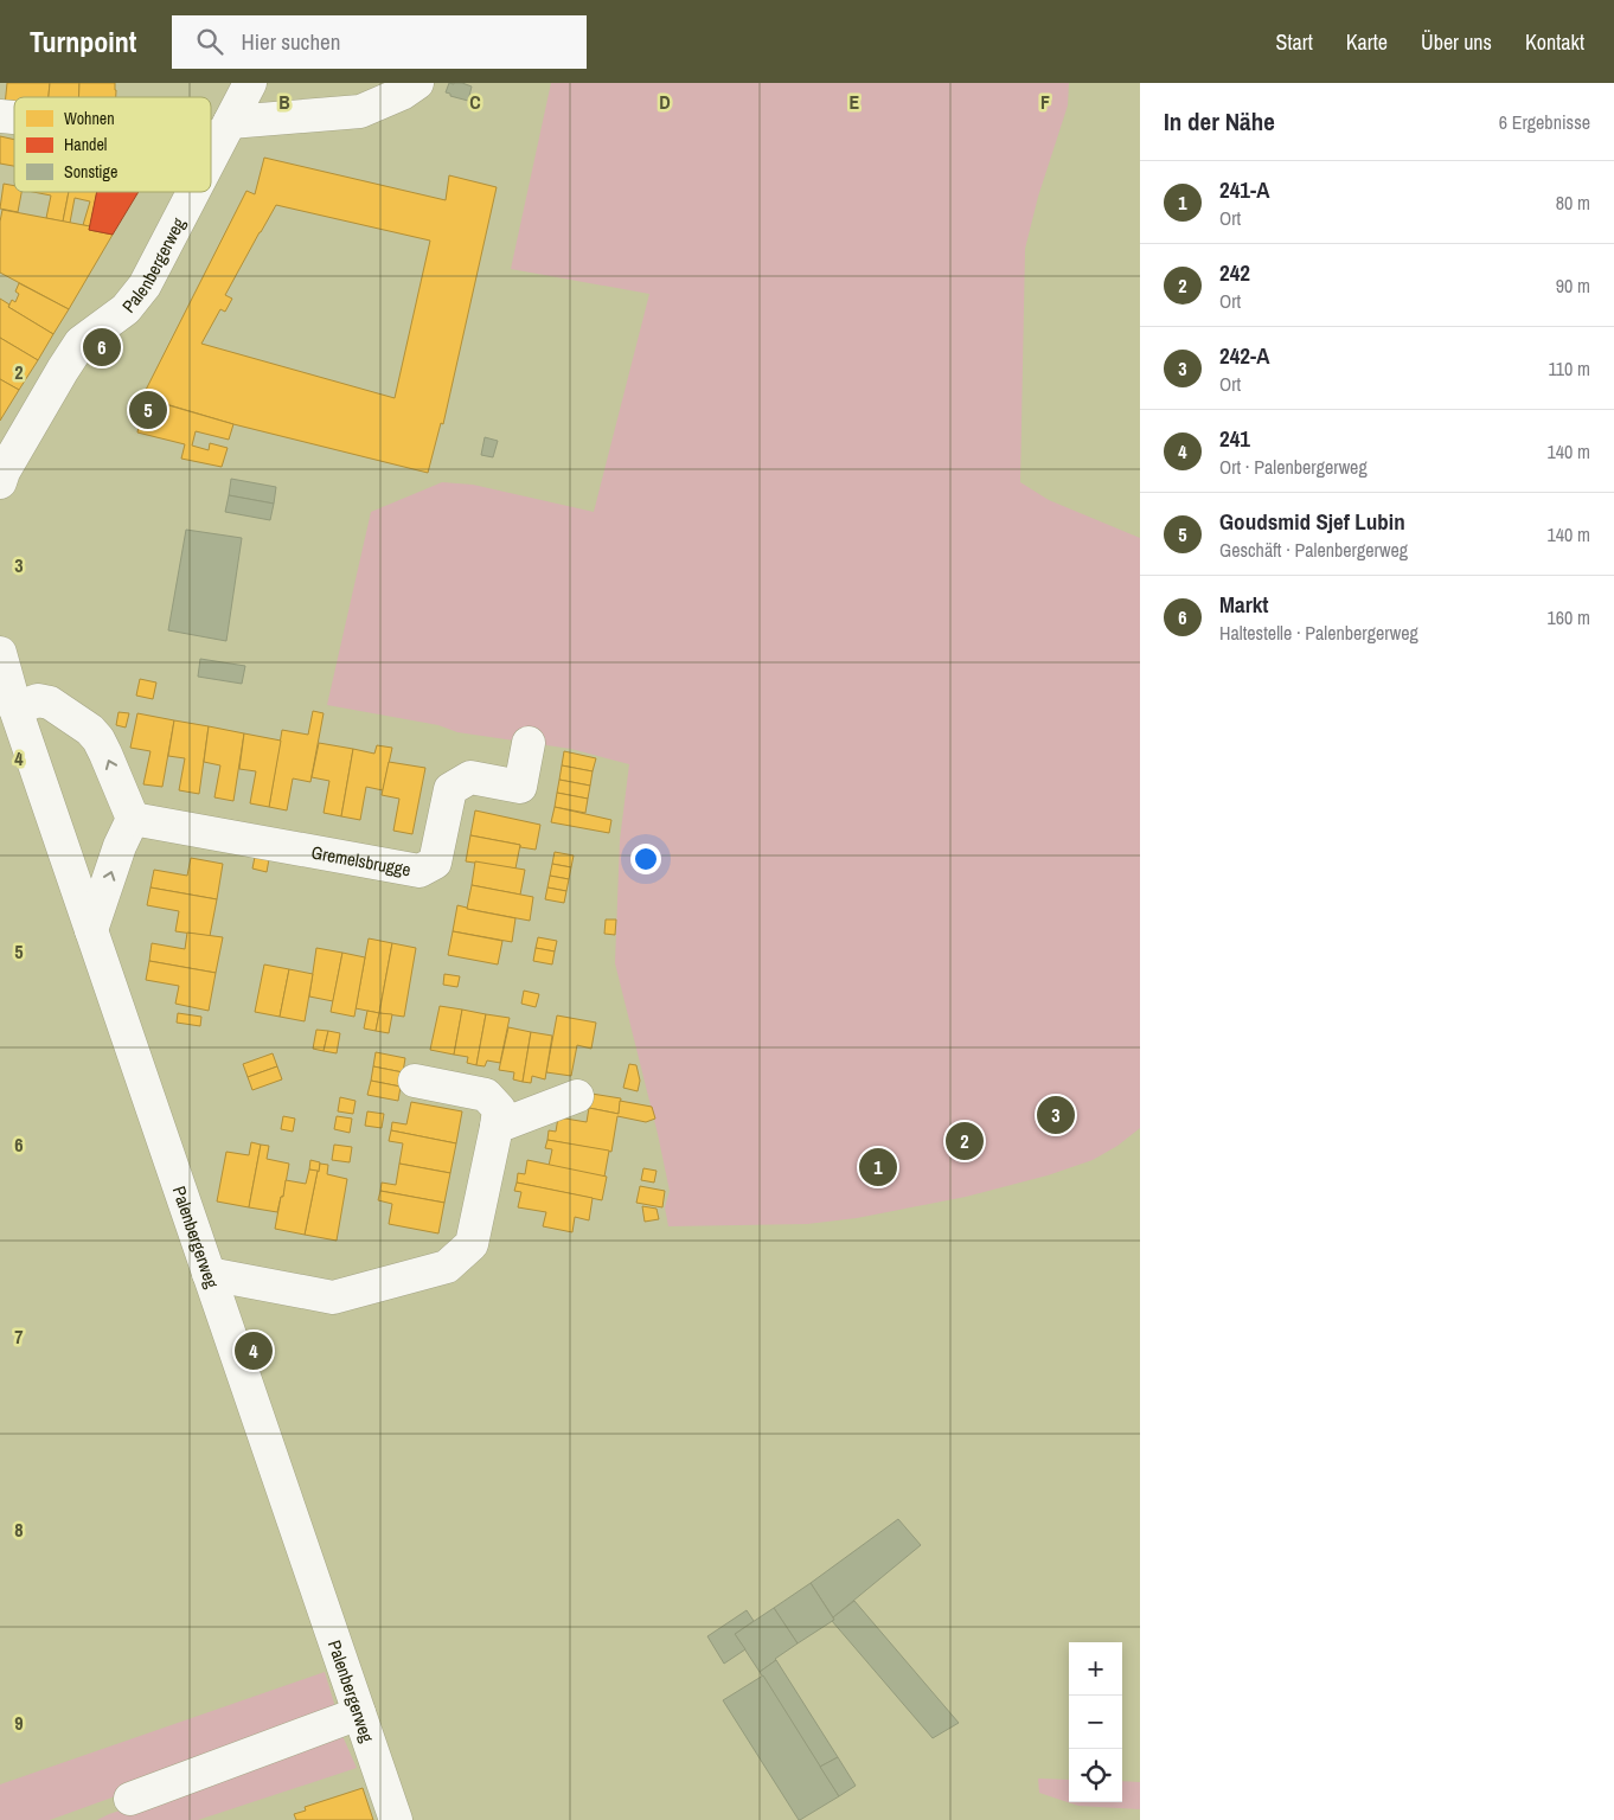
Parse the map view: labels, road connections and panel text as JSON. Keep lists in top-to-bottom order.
{
  "streets": {
    "street": ["Palenbergerweg", "Gremelsbrugge"]
  },
  "legend": ["Wohnen", "Handel", "Sonstige"],
  "page": {
    "header": "Turnpoint",
    "search": "Hier suchen",
    "nav": [
      "Start",
      "Karte",
      "Über uns",
      "Kontakt"
    ],
    "heading": ["In der Nähe", "6 Ergebnisse"],
    "list": [
      {
        "mark": "1",
        "name": "241-A",
        "note": "Ort",
        "value": "80 m"
      },
      {
        "mark": "2",
        "name": "242",
        "note": "Ort",
        "value": "90 m"
      },
      {
        "mark": "3",
        "name": "242-A",
        "note": "Ort",
        "value": "110 m"
      },
      {
        "mark": "4",
        "name": "241",
        "note": "Ort · Palenbergerweg",
        "value": "140 m"
      },
      {
        "mark": "5",
        "name": "Goudsmid Sjef Lubin",
        "note": "Geschäft · Palenbergerweg",
        "value": "140 m"
      },
      {
        "mark": "6",
        "name": "Markt",
        "note": "Haltestelle · Palenbergerweg",
        "value": "160 m"
      }
    ],
    "pins": [
      "6",
      "5",
      "3",
      "2",
      "1",
      "4"
    ],
    "map_buttons": ["+", "−"]
  },
  "grid": {
    "columns": [
      "B",
      "C",
      "D",
      "E",
      "F"
    ],
    "rows": [
      "2",
      "3",
      "4",
      "5",
      "6",
      "7",
      "8",
      "9"
    ]
  }
}
